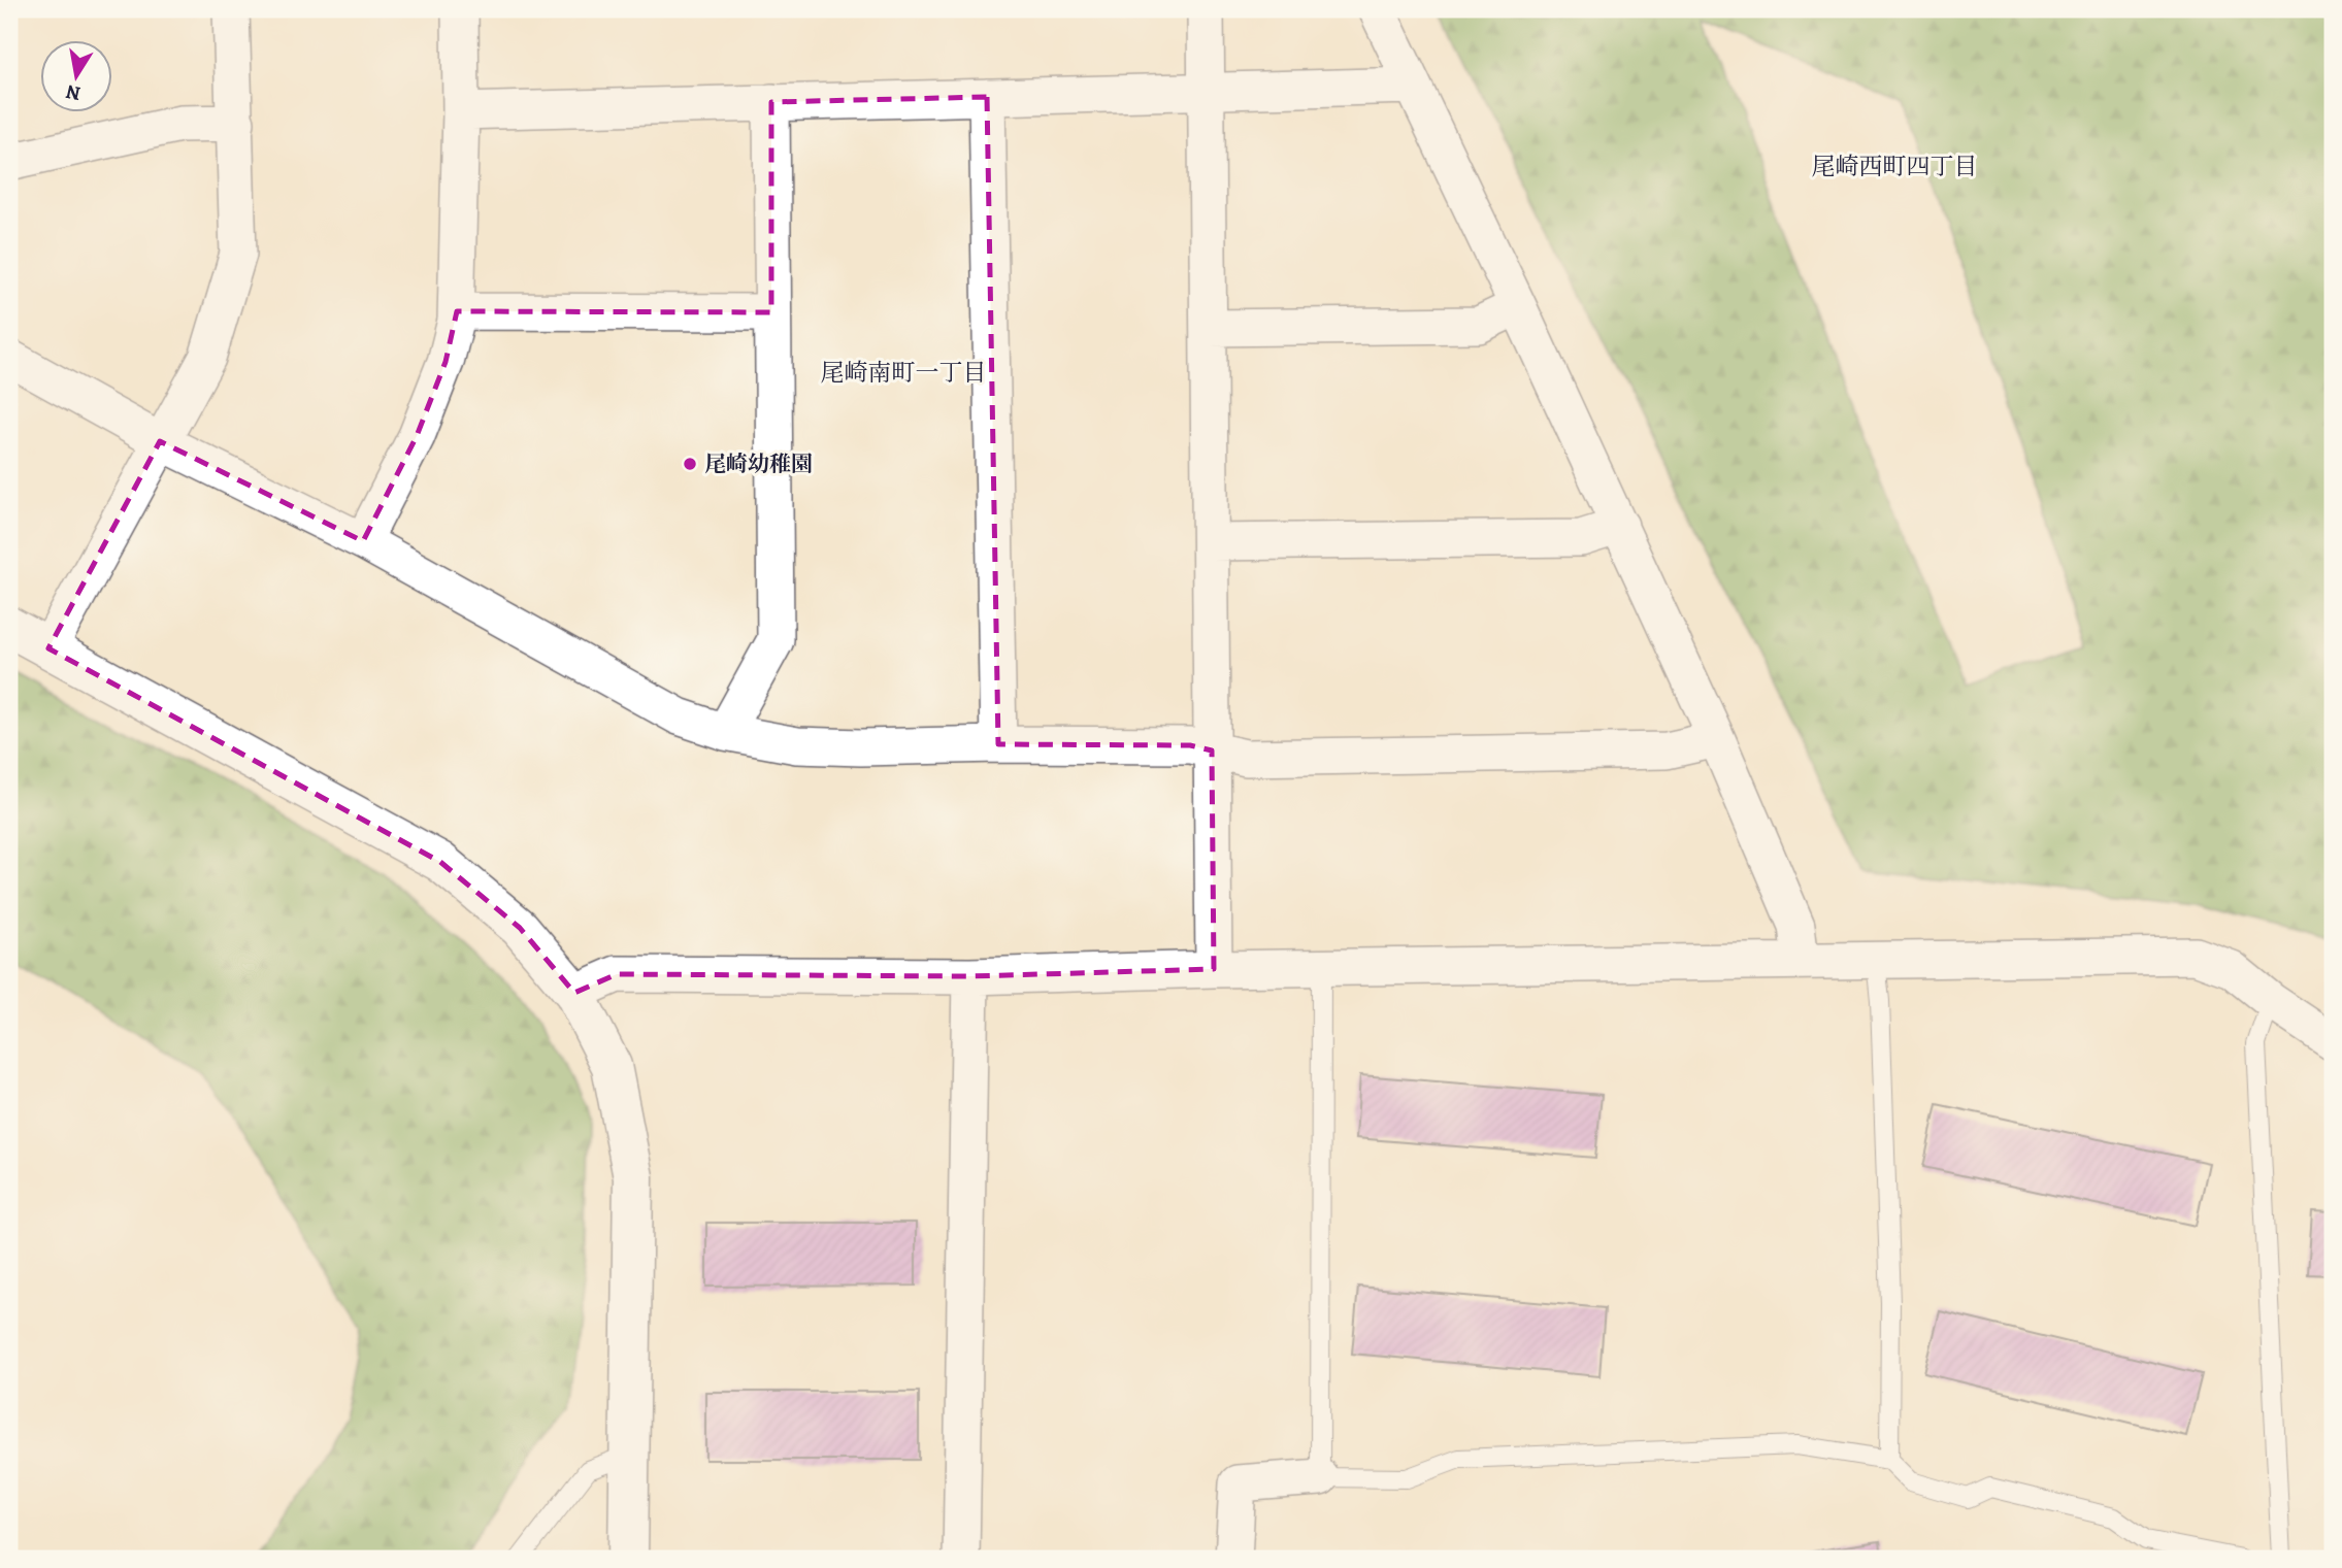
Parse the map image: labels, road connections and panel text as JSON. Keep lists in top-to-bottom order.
{
  "districts": ["尾崎西町四丁目", "尾崎南町一丁目"],
  "places": ["尾崎幼稚園"],
  "north": "bottom"
}
